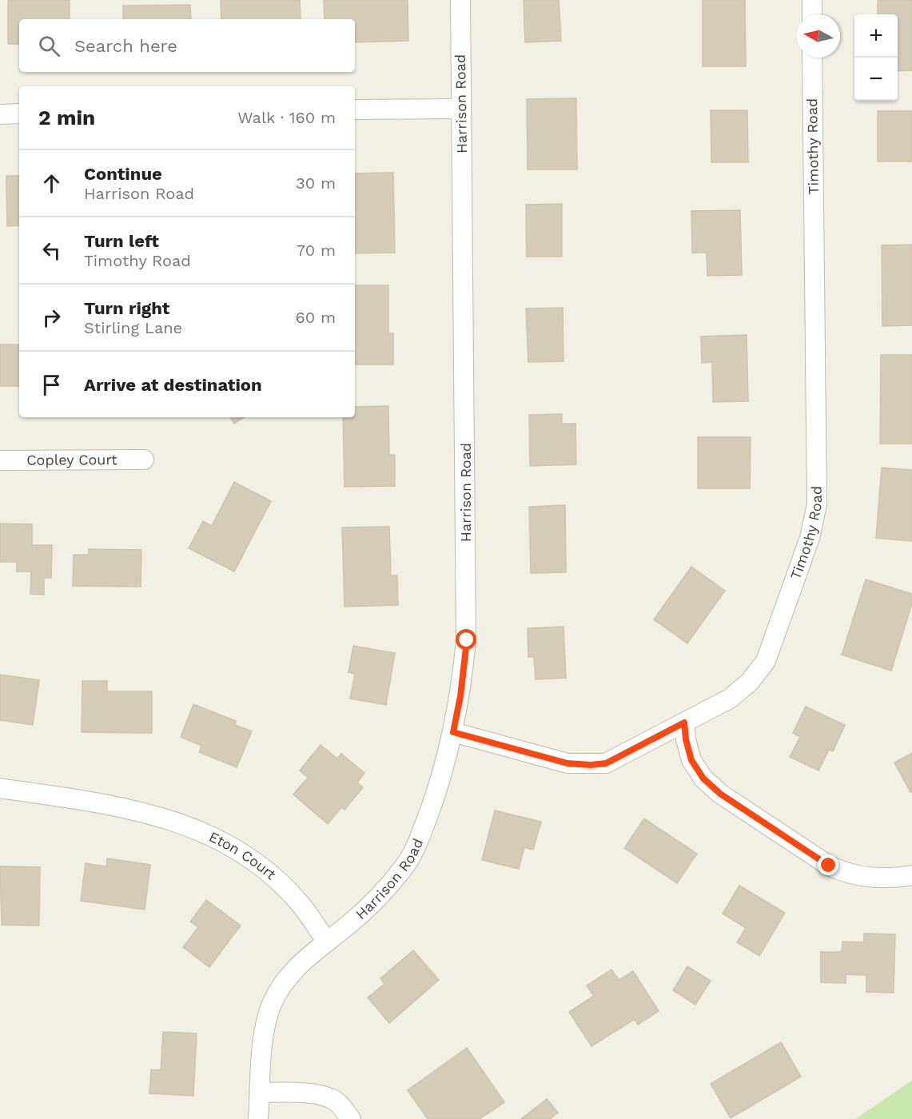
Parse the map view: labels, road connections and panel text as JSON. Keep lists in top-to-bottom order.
{
  "streets": {
    "street": [
      "Harrison Road",
      "Timothy Road",
      "Copley Court",
      "Eton Court"
    ]
  },
  "crossings": [
    ["Harrison Road", "Timothy Road"],
    ["Harrison Road", "Eton Court"]
  ],
  "north": "left",
  "page": {
    "map_buttons": ["+", "−"],
    "search": "Search here",
    "heading": ["2 min", "Walk · 160 m"],
    "list": [
      ["Continue", "Harrison Road", "30 m"],
      ["Turn left", "Timothy Road", "70 m"],
      ["Turn right", "Stirling Lane", "60 m"],
      "Arrive at destination"
    ]
  }
}
